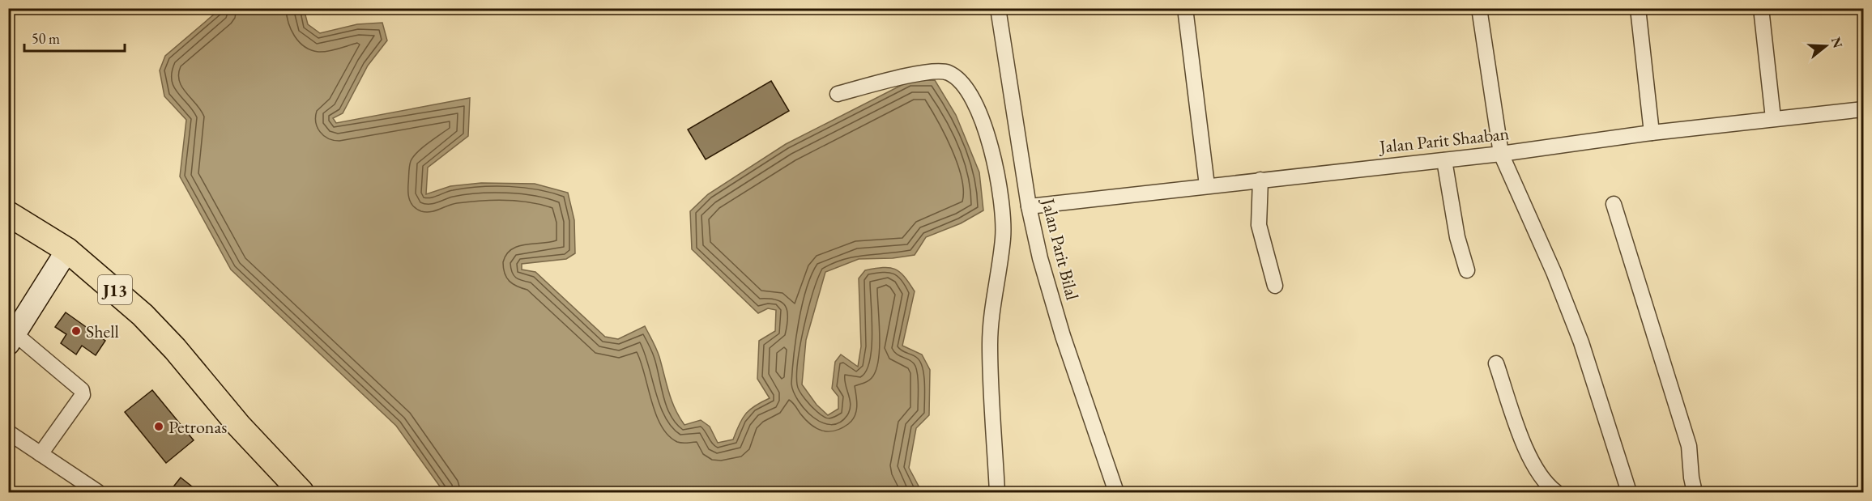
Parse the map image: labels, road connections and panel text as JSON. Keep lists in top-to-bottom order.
{
  "streets": {
    "main road": ["J13"],
    "street": ["Jalan Parit Shaaban", "Jalan Parit Bilal"]
  },
  "crossings": [
    ["Jalan Parit Shaaban", "Jalan Parit Bilal"]
  ],
  "places": ["Shell", "Petronas"],
  "scale_bar": "50 m",
  "north": "right"
}
